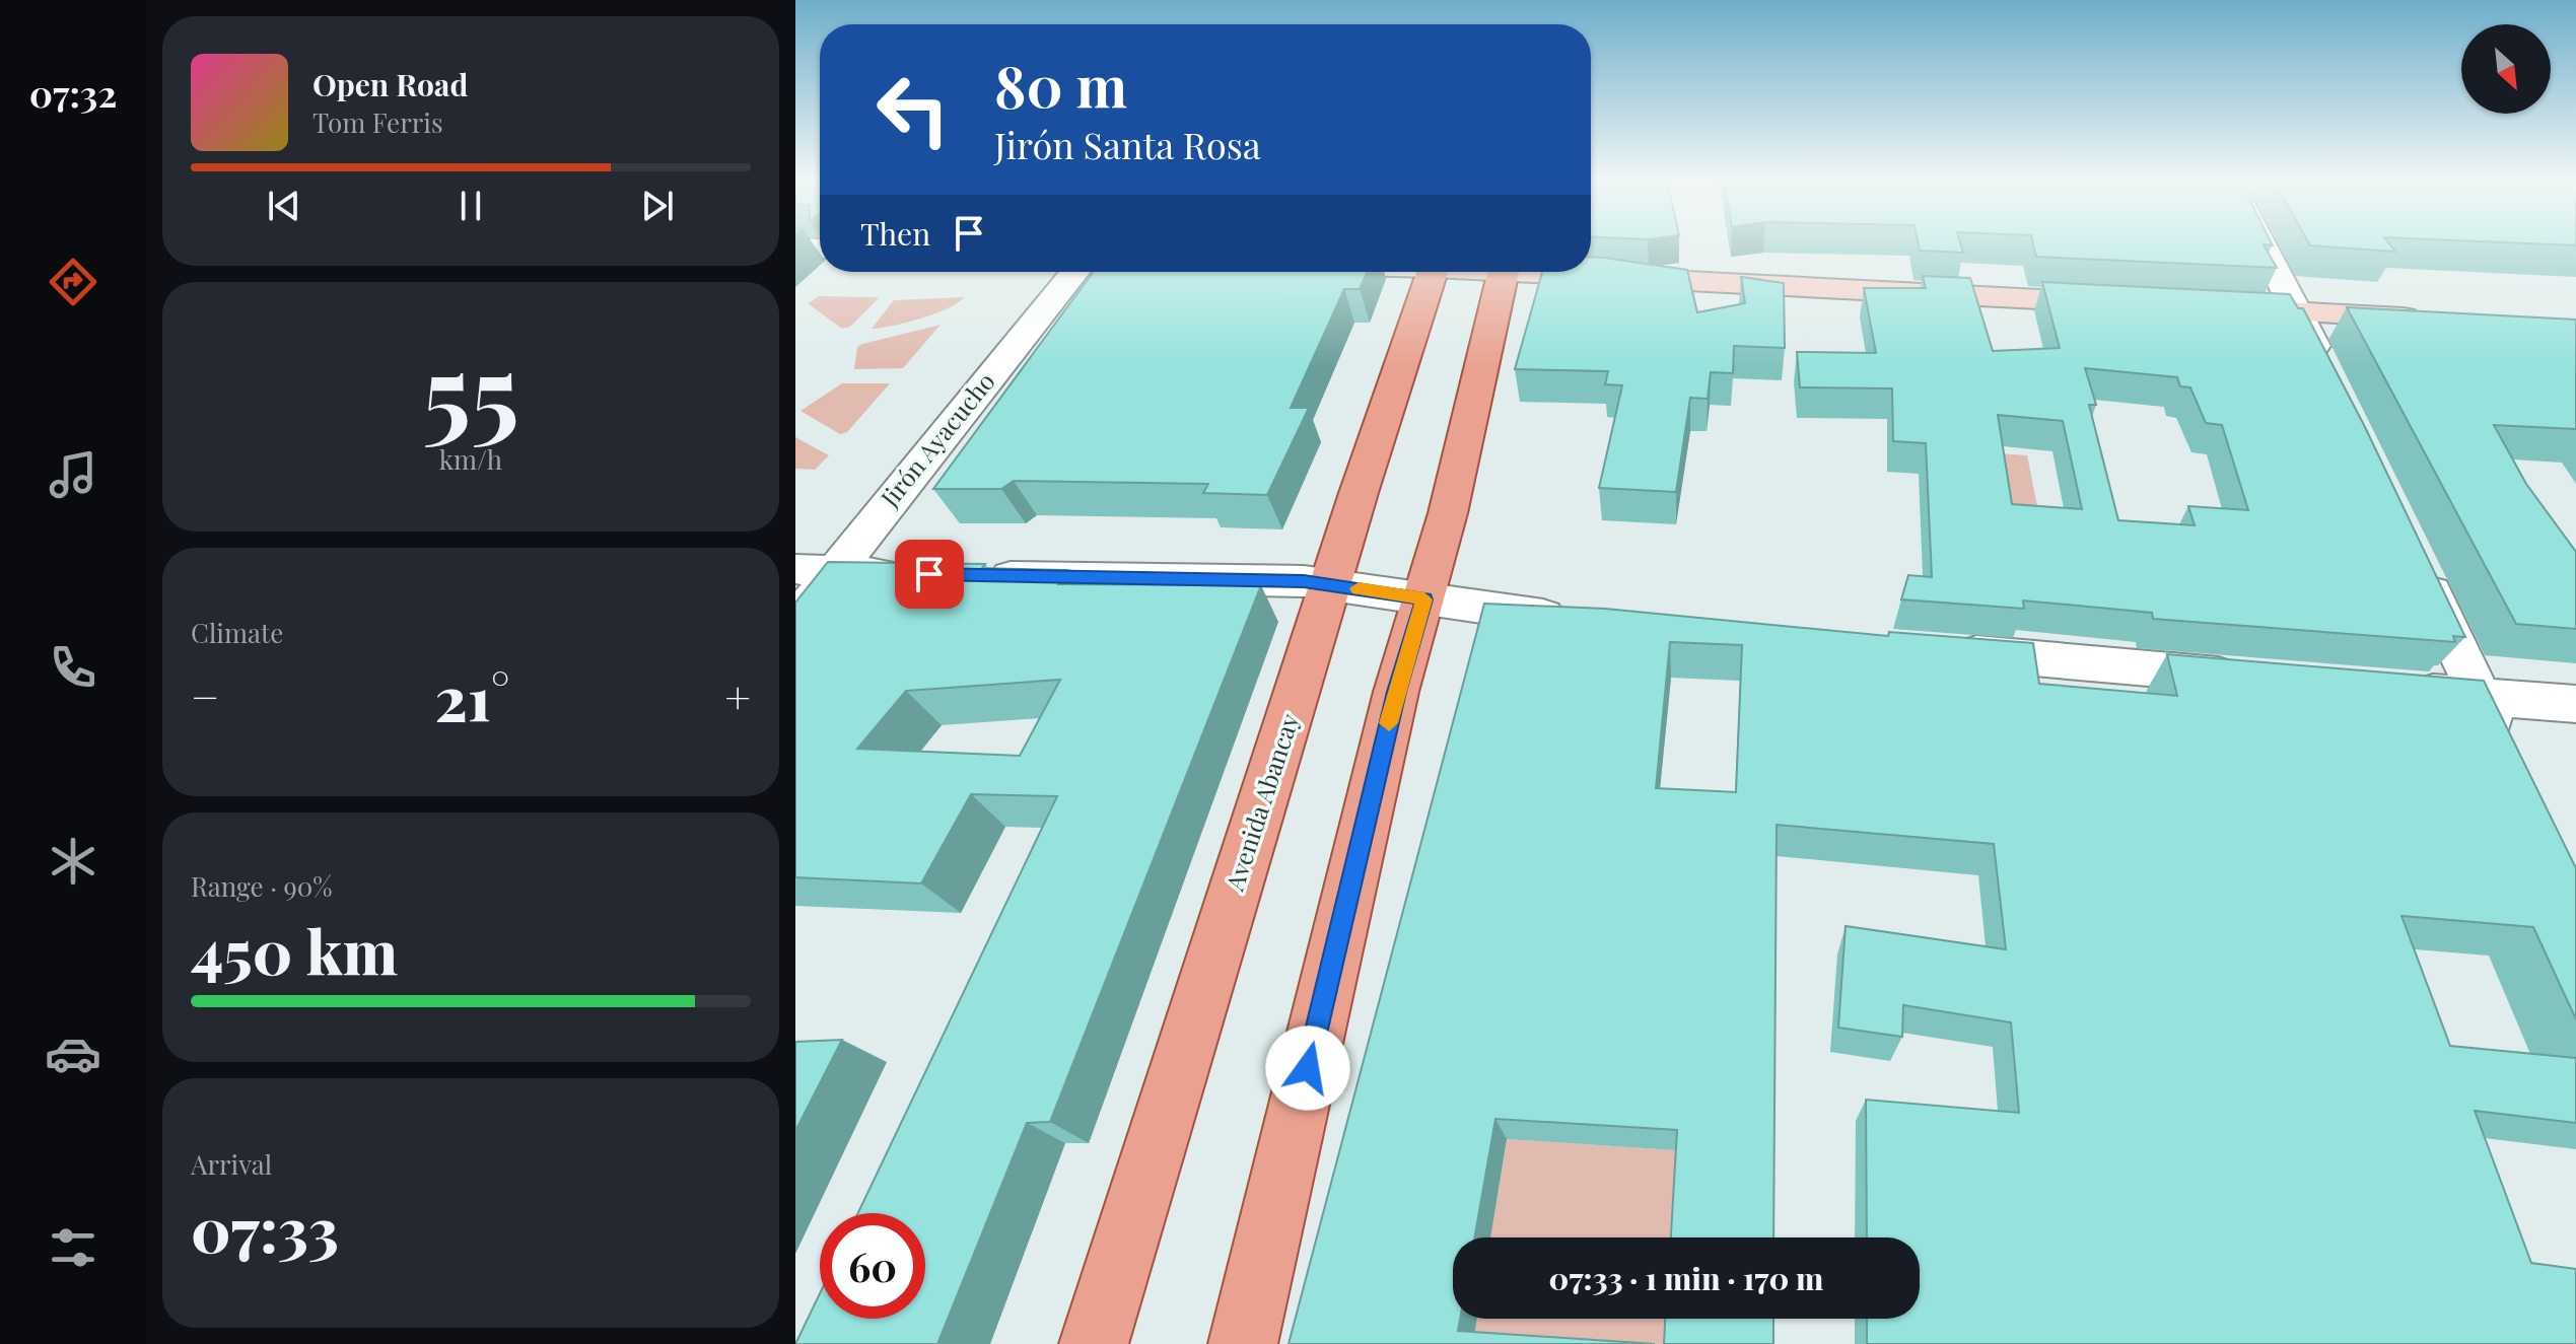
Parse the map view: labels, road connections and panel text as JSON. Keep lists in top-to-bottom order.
{
  "streets": {
    "main road": ["Avenida Abancay"],
    "street": ["Jirón Ayacucho"]
  },
  "north": "bottom right",
  "page": {
    "tabs": "07:32",
    "turn": ["80 m", "Jirón Santa Rosa"],
    "song": ["Open Road", "Tom Ferris"],
    "then": "Then",
    "tile": [
      ["55", "km/h"],
      "Climate",
      ["Range · 90%", "450 km"],
      ["Arrival", "07:33"]
    ],
    "heat": ["−", "21°", "+"],
    "limit": "60",
    "trip": "07:33 · 1 min · 170 m"
  }
}
